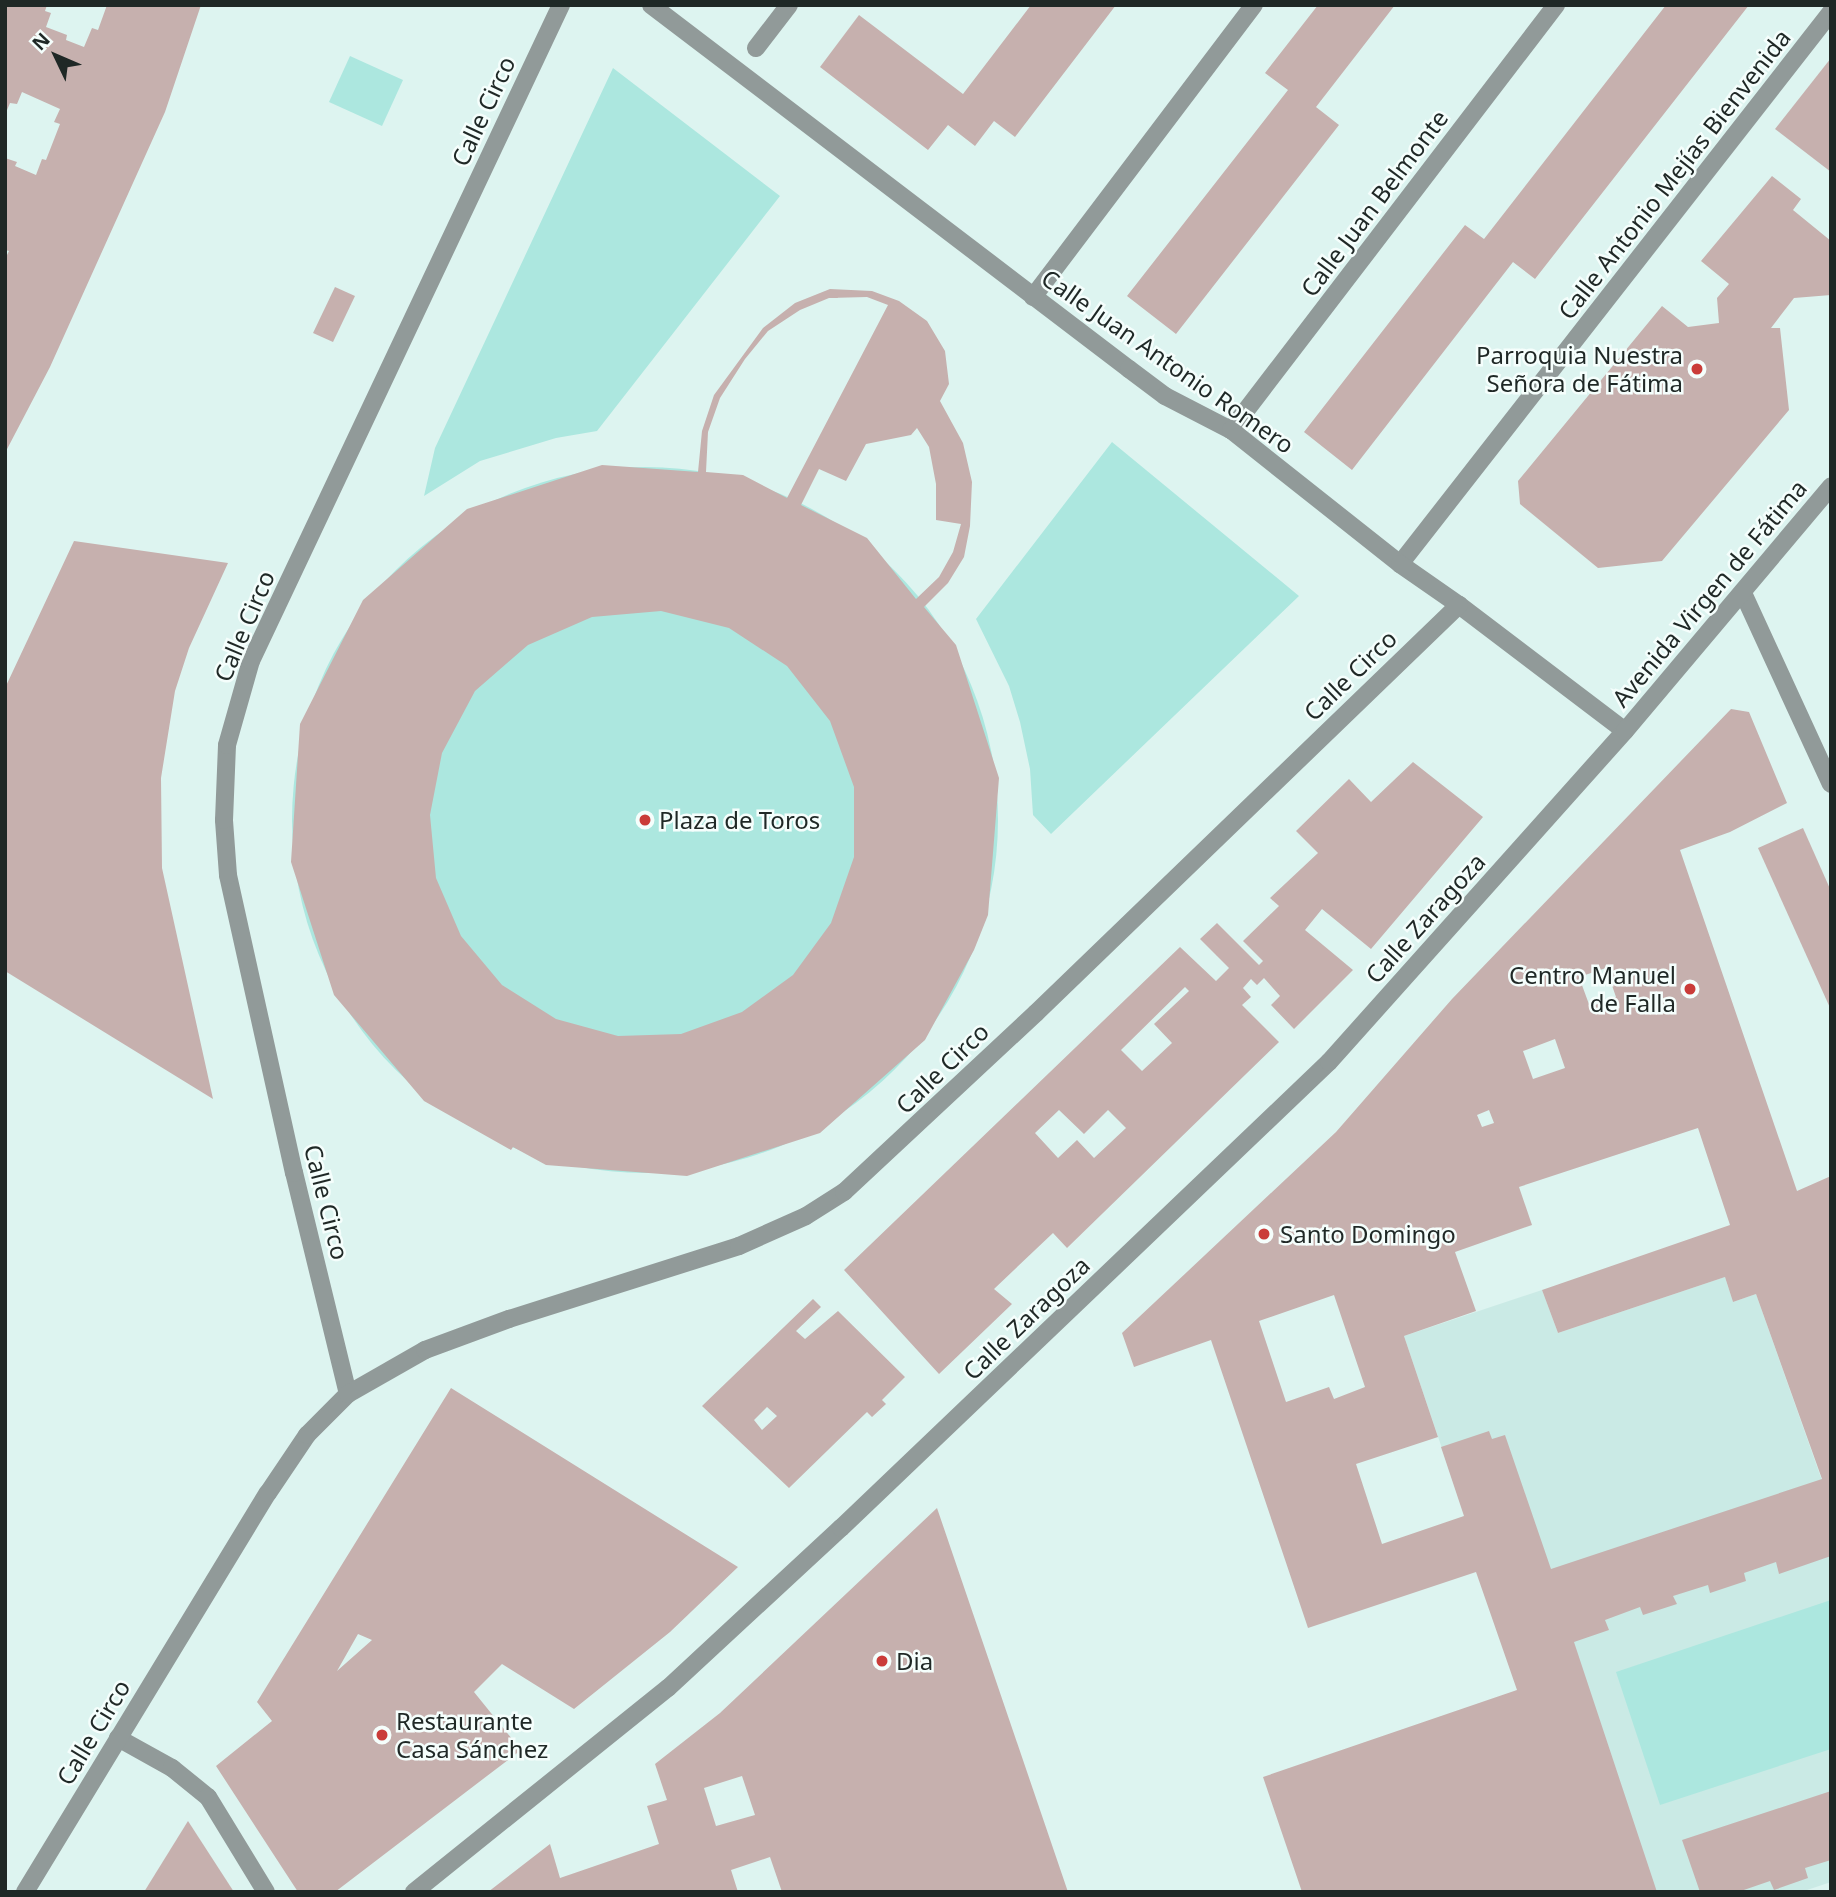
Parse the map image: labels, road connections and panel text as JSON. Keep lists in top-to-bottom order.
{
  "streets": {
    "street": [
      "Calle Circo",
      "Calle Antonio Mejías Bienvenida",
      "Calle Juan Belmonte",
      "Calle Juan Antonio Romero",
      "Avenida Virgen de Fátima",
      "Calle Zaragoza"
    ]
  },
  "crossings": [
    ["Calle Circo", "Calle Juan Antonio Romero"],
    ["Calle Antonio Mejías Bienvenida", "Calle Juan Antonio Romero"],
    ["Calle Juan Belmonte", "Calle Juan Antonio Romero"],
    ["Calle Juan Antonio Romero", "Avenida Virgen de Fátima"],
    ["Calle Juan Antonio Romero", "Calle Zaragoza"],
    ["Avenida Virgen de Fátima", "Calle Zaragoza"]
  ],
  "places": [
    "Parroquia Nuestra Señora de Fátima",
    "Plaza de Toros",
    "Centro Manuel de Falla",
    "Santo Domingo",
    "Dia",
    "Restaurante Casa Sánchez"
  ],
  "north": "top left"
}
